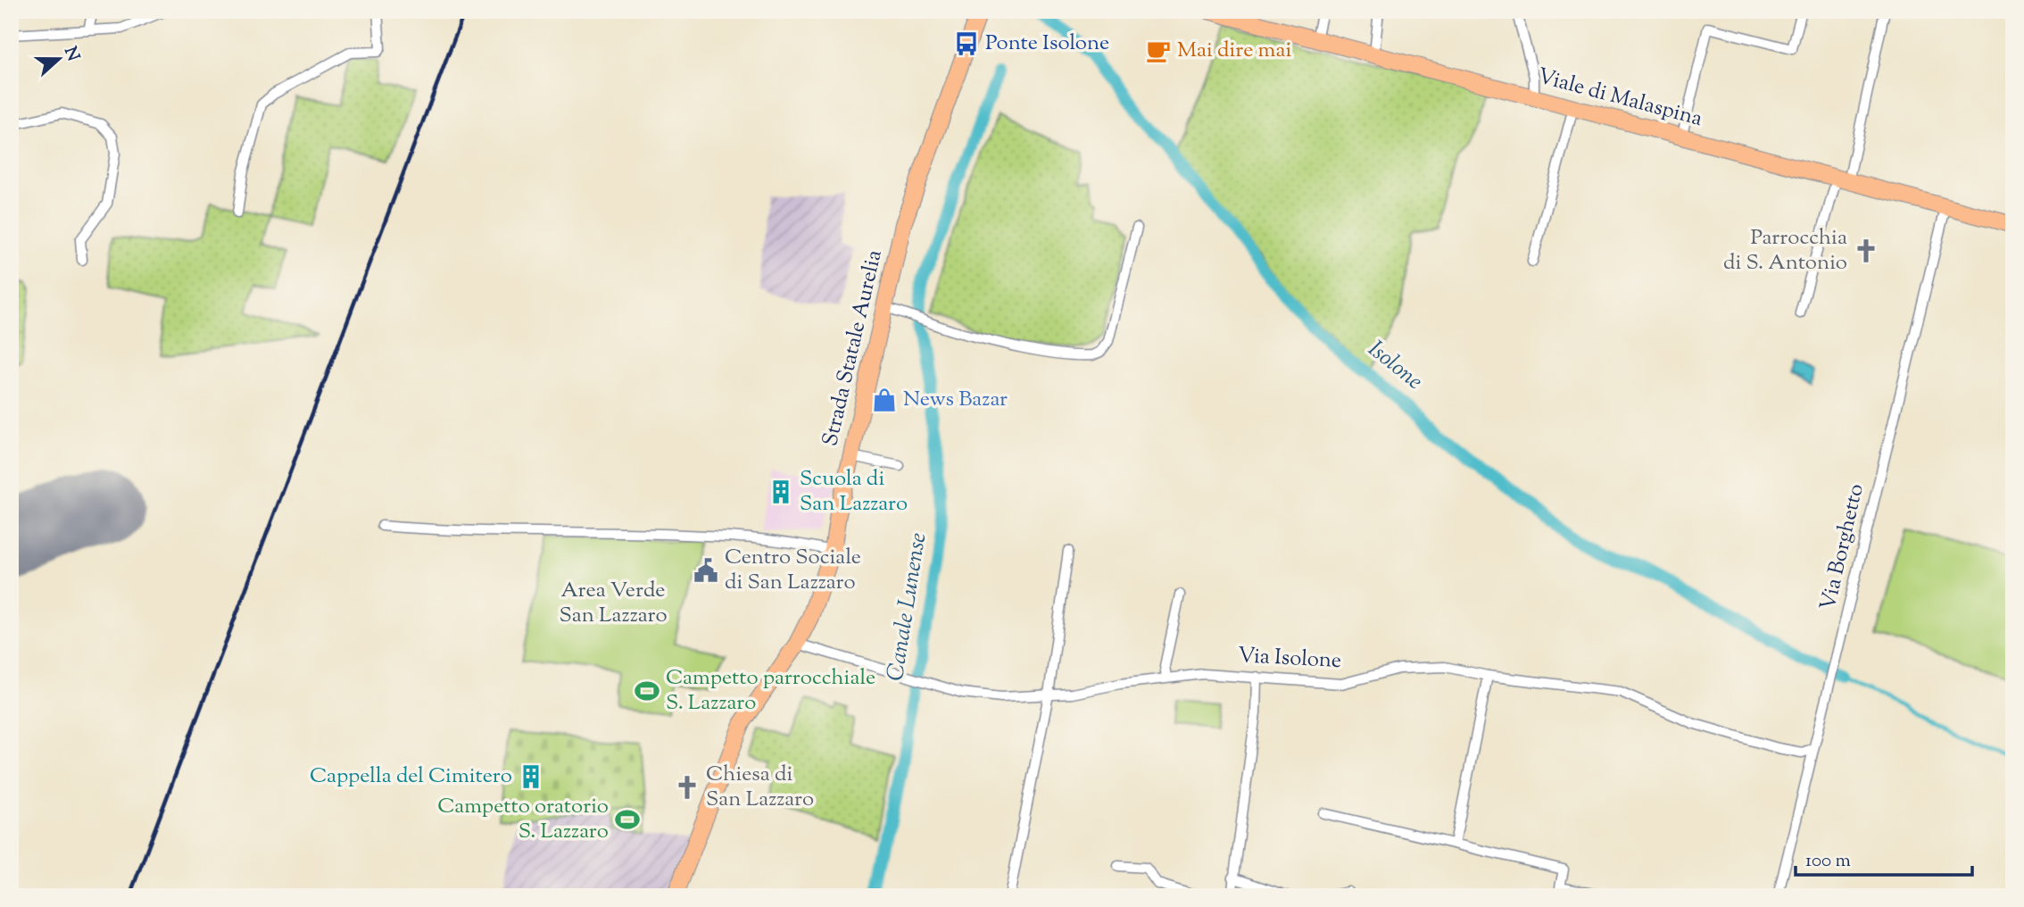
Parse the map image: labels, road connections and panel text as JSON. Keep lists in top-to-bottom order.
{
  "streets": {
    "main road": ["Viale di Malaspina", "Strada Statale Aurelia"],
    "street": ["Via Borghetto", "Via Isolone"]
  },
  "crossings": [
    ["Viale di Malaspina", "Via Borghetto"],
    ["Strada Statale Aurelia", "Via Isolone"],
    ["Via Borghetto", "Via Isolone"]
  ],
  "water": ["Isolone", "Canale Lunense"],
  "parks": ["Area Verde San Lazzaro"],
  "places": {
    "bus stop": ["Ponte Isolone"],
    "cafe": ["Mai dire mai"],
    "church": ["Parrocchia di S. Antonio", "Chiesa di San Lazzaro"],
    "shop": ["News Bazar"],
    "building": ["Scuola di San Lazzaro", "Cappella del Cimitero"],
    "public building": ["Centro Sociale di San Lazzaro"],
    "sports": ["Campetto parrocchiale S. Lazzaro", "Campetto oratorio S. Lazzaro"]
  },
  "scale_bar": "100 m",
  "north": "right"
}
